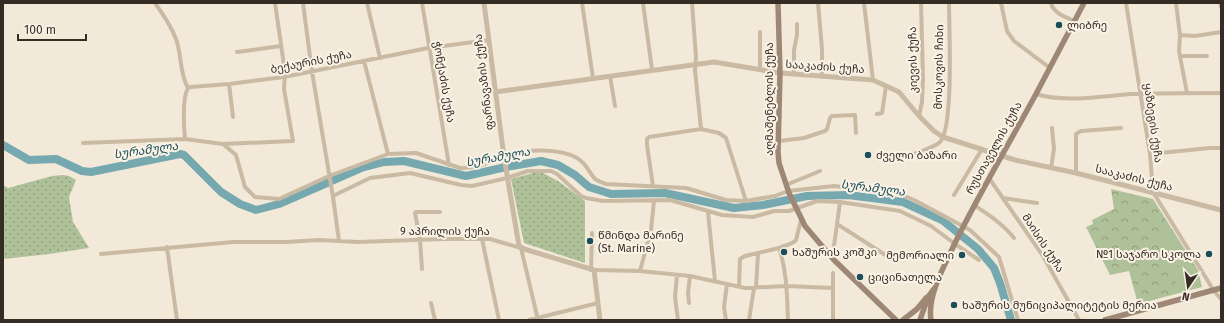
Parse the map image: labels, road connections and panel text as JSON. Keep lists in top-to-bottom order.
{
  "streets": {
    "main road": ["აღმაშენებლის ქუჩა", "რუსთაველის ქუჩა"],
    "street": [
      "კიევის ქუჩა",
      "ბექაურის ქუჩა",
      "სააკაძის ქუჩა",
      "მოსკოვის ჩიხი",
      "ჭონქაძის ქუჩა",
      "ფარნავაზის ქუჩა",
      "ყაზბეგის ქუჩა",
      "9 აპრილის ქუჩა",
      "მაისის ქუჩა"
    ]
  },
  "crossings": [
    ["კიევის ქუჩა", "სააკაძის ქუჩა"],
    ["ბექაურის ქუჩა", "ჭონქაძის ქუჩა"],
    ["ბექაურის ქუჩა", "ფარნავაზის ქუჩა"],
    ["სააკაძის ქუჩა", "მოსკოვის ჩიხი"],
    ["სააკაძის ქუჩა", "ფარნავაზის ქუჩა"],
    ["სააკაძის ქუჩა", "აღმაშენებლის ქუჩა"],
    ["სააკაძის ქუჩა", "ყაზბეგის ქუჩა"],
    ["სააკაძის ქუჩა", "რუსთაველის ქუჩა"],
    ["რუსთაველის ქუჩა", "მაისის ქუჩა"]
  ],
  "water": ["სურამულა"],
  "places": [
    "ლიბრე",
    "ძველი ბაზარი",
    "წმინდა მარინე (St. Marine)",
    "ხაშურის კოშკი",
    "№1 საჯარო სკოლა",
    "მემორიალი",
    "ციცინათელა",
    "ხაშურის მუნიციპალიტეტის მერია"
  ],
  "scale_bar": "100 m",
  "north": "bottom"
}
